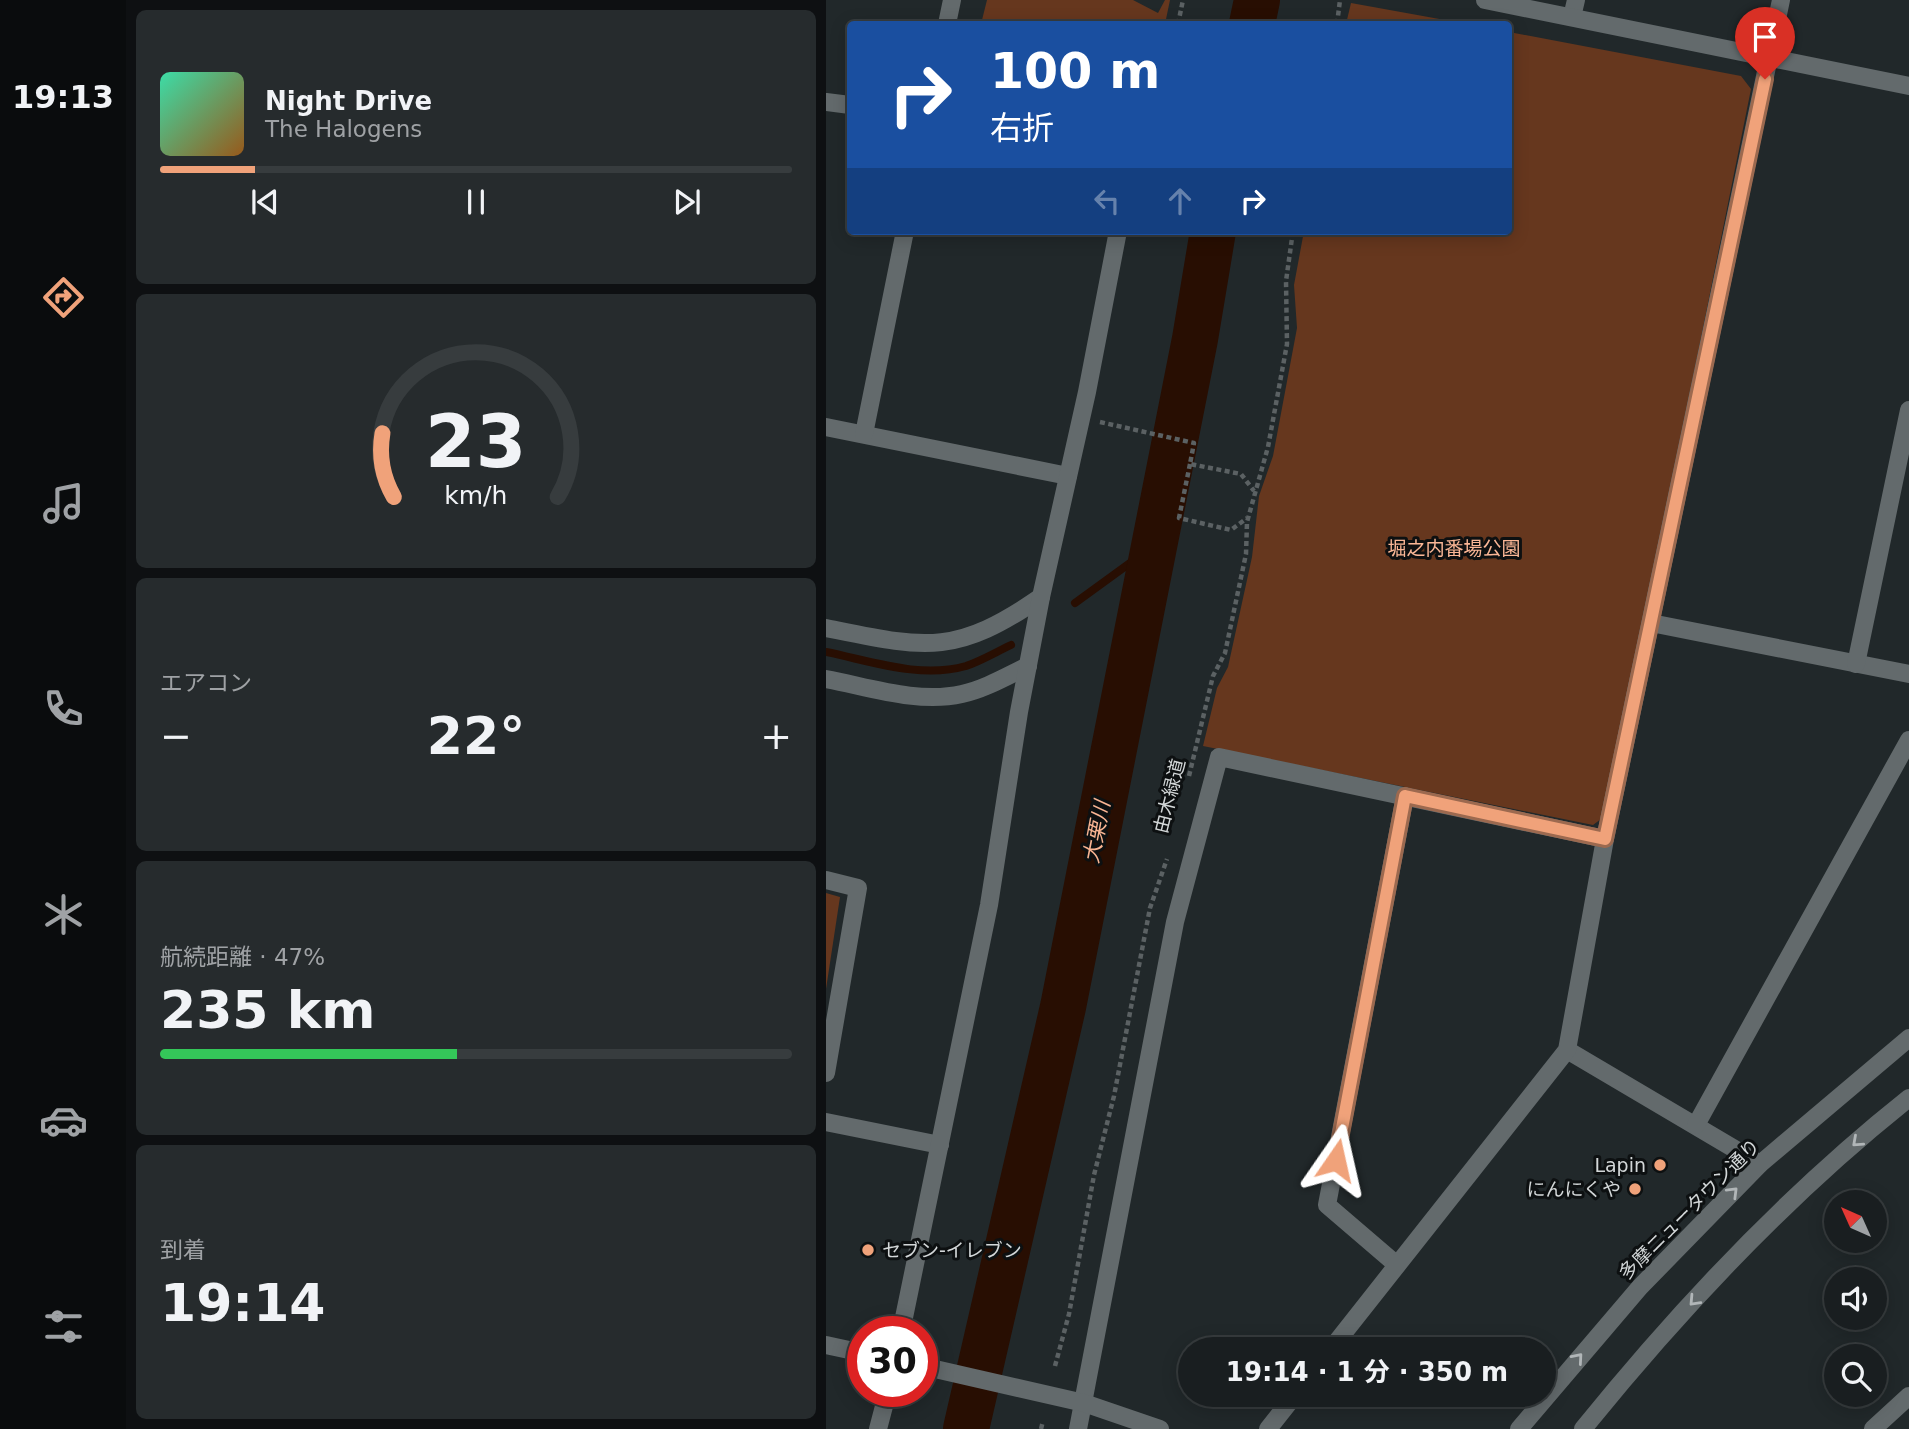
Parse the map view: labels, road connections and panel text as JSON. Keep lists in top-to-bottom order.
{
  "streets": {
    "street": ["多摩ニュータウン通り"],
    "path": ["由木緑道"]
  },
  "water": ["大栗川"],
  "parks": ["堀之内番場公園"],
  "places": ["Lapin", "にんにくや", "セブン-イレブン"],
  "north": "top left",
  "page": {
    "tabs": "19:13",
    "turn": ["100 m", "右折"],
    "song": ["Night Drive", "The Halogens"],
    "tile": [
      "エアコン",
      ["航続距離 · 47%", "235 km"],
      ["到着", "19:14"]
    ],
    "heat": ["−", "22°", "+"],
    "limit": "30",
    "trip": "19:14 · 1 分 · 350 m",
    "gauge": ["23", "km/h"]
  }
}
